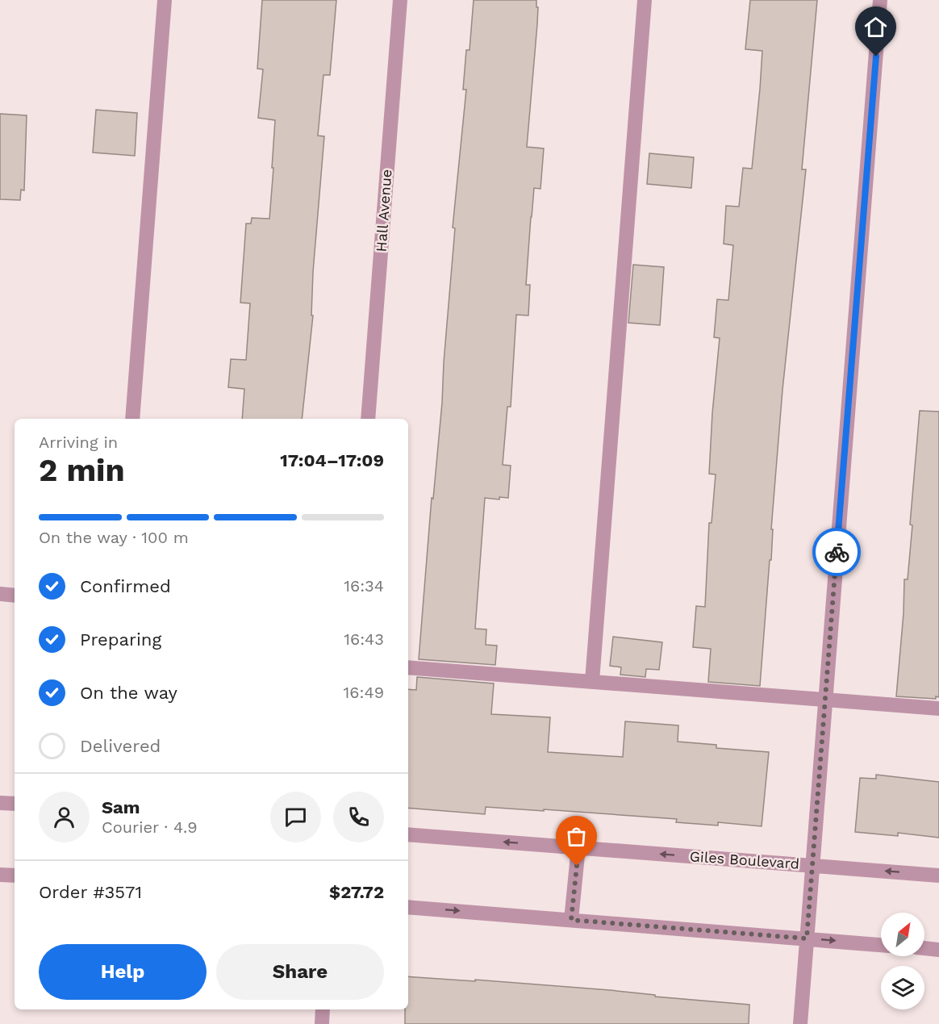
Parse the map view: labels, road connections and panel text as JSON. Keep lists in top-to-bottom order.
{
  "streets": {
    "street": ["Hall Avenue", "Giles Boulevard"]
  },
  "north": "top right",
  "page": {
    "heading": ["2 min", "Arriving in", "17:04–17:09"],
    "panel": [
      "Sam",
      "Courier · 4.9",
      "Order #3571",
      "$27.72"
    ],
    "bar": "On the way · 100 m",
    "list": [
      ["Confirmed", "16:34"],
      ["Preparing", "16:43"],
      ["On the way", "16:49"],
      "Delivered"
    ],
    "buttons": ["Help", "Share"]
  }
}
